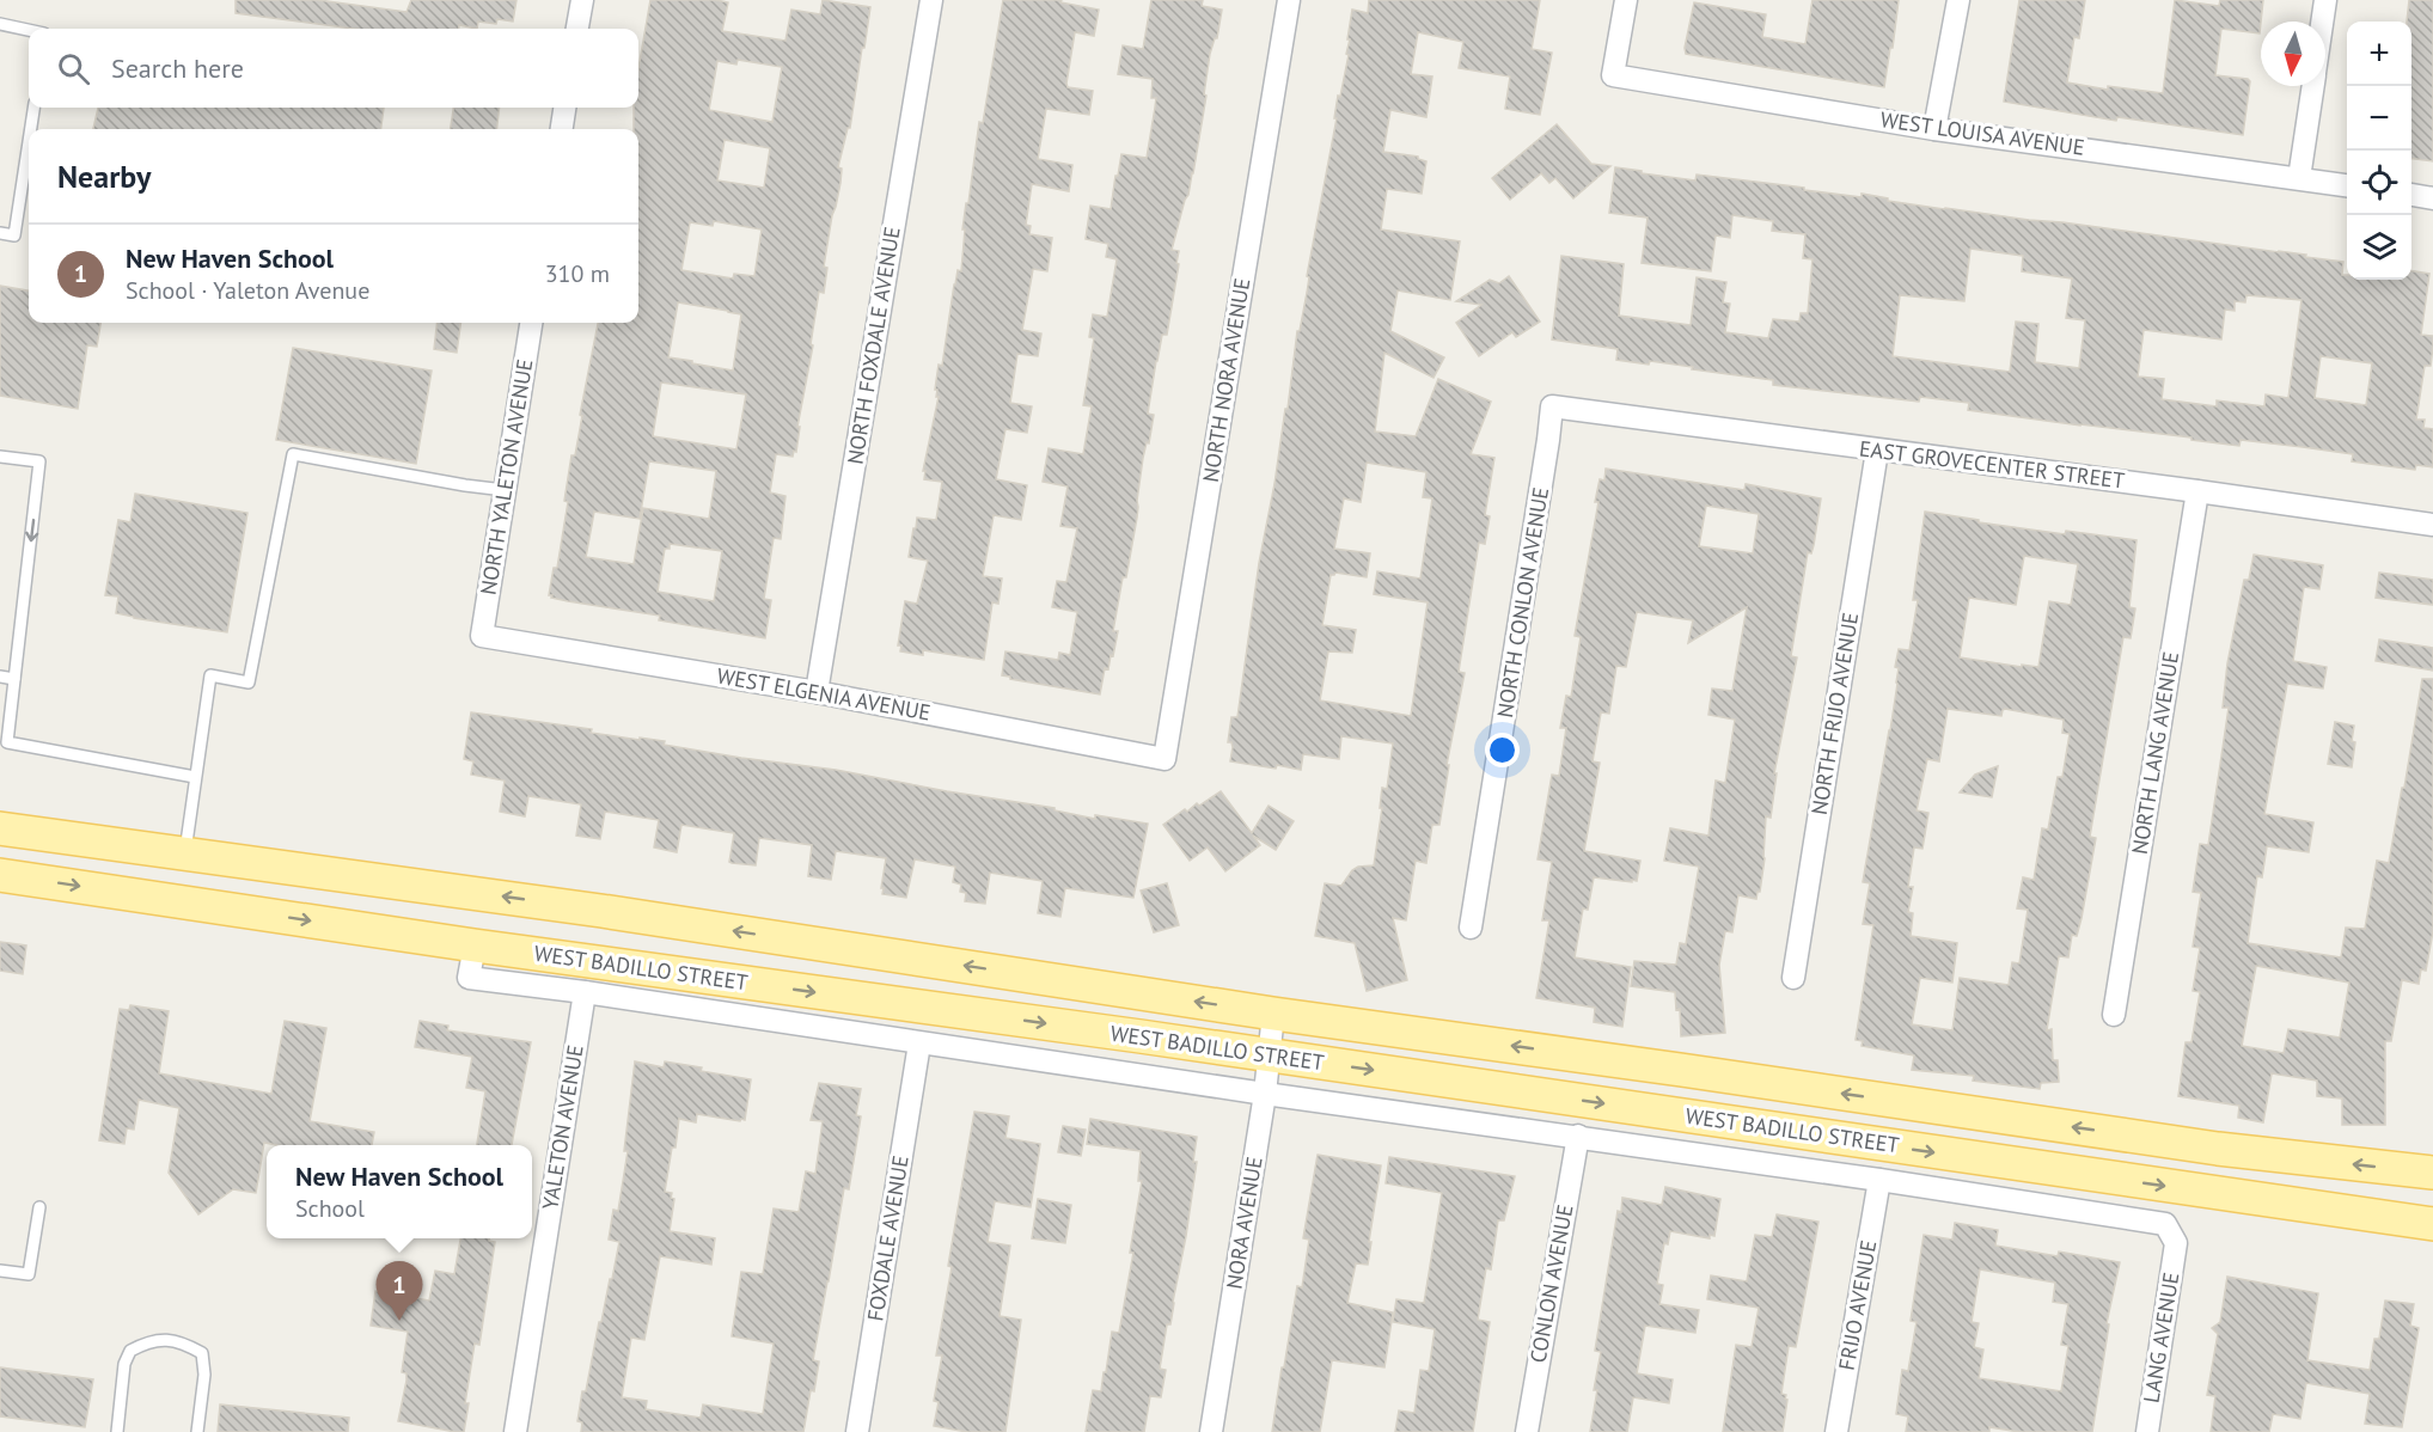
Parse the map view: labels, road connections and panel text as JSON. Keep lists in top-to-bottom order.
{
  "streets": {
    "main road": ["WEST BADILLO STREET"],
    "street": [
      "WEST LOUISA AVENUE",
      "NORTH FOXDALE AVENUE",
      "NORTH NORA AVENUE",
      "EAST GROVECENTER STREET",
      "NORTH YALETON AVENUE",
      "NORTH CONLON AVENUE",
      "WEST ELGENIA AVENUE",
      "NORTH FRIJO AVENUE",
      "NORTH LANG AVENUE",
      "YALETON AVENUE",
      "NORA AVENUE",
      "FOXDALE AVENUE",
      "CONLON AVENUE",
      "FRIJO AVENUE",
      "LANG AVENUE"
    ]
  },
  "crossings": [
    ["NORTH FOXDALE AVENUE", "WEST ELGENIA AVENUE"],
    ["NORTH NORA AVENUE", "WEST ELGENIA AVENUE"],
    ["EAST GROVECENTER STREET", "NORTH CONLON AVENUE"],
    ["EAST GROVECENTER STREET", "NORTH FRIJO AVENUE"],
    ["EAST GROVECENTER STREET", "NORTH LANG AVENUE"],
    ["NORTH YALETON AVENUE", "WEST ELGENIA AVENUE"],
    ["WEST BADILLO STREET", "NORA AVENUE"],
    ["FRIJO AVENUE", "LANG AVENUE"]
  ],
  "north": "bottom",
  "page": {
    "map_buttons": ["+", "−"],
    "search": "Search here",
    "heading": "Nearby",
    "list": [
      {
        "mark": "1",
        "name": "New Haven School",
        "note": "School · Yaleton Avenue",
        "value": "310 m"
      }
    ],
    "popup": ["New Haven School", "School"],
    "pins": "1"
  }
}
